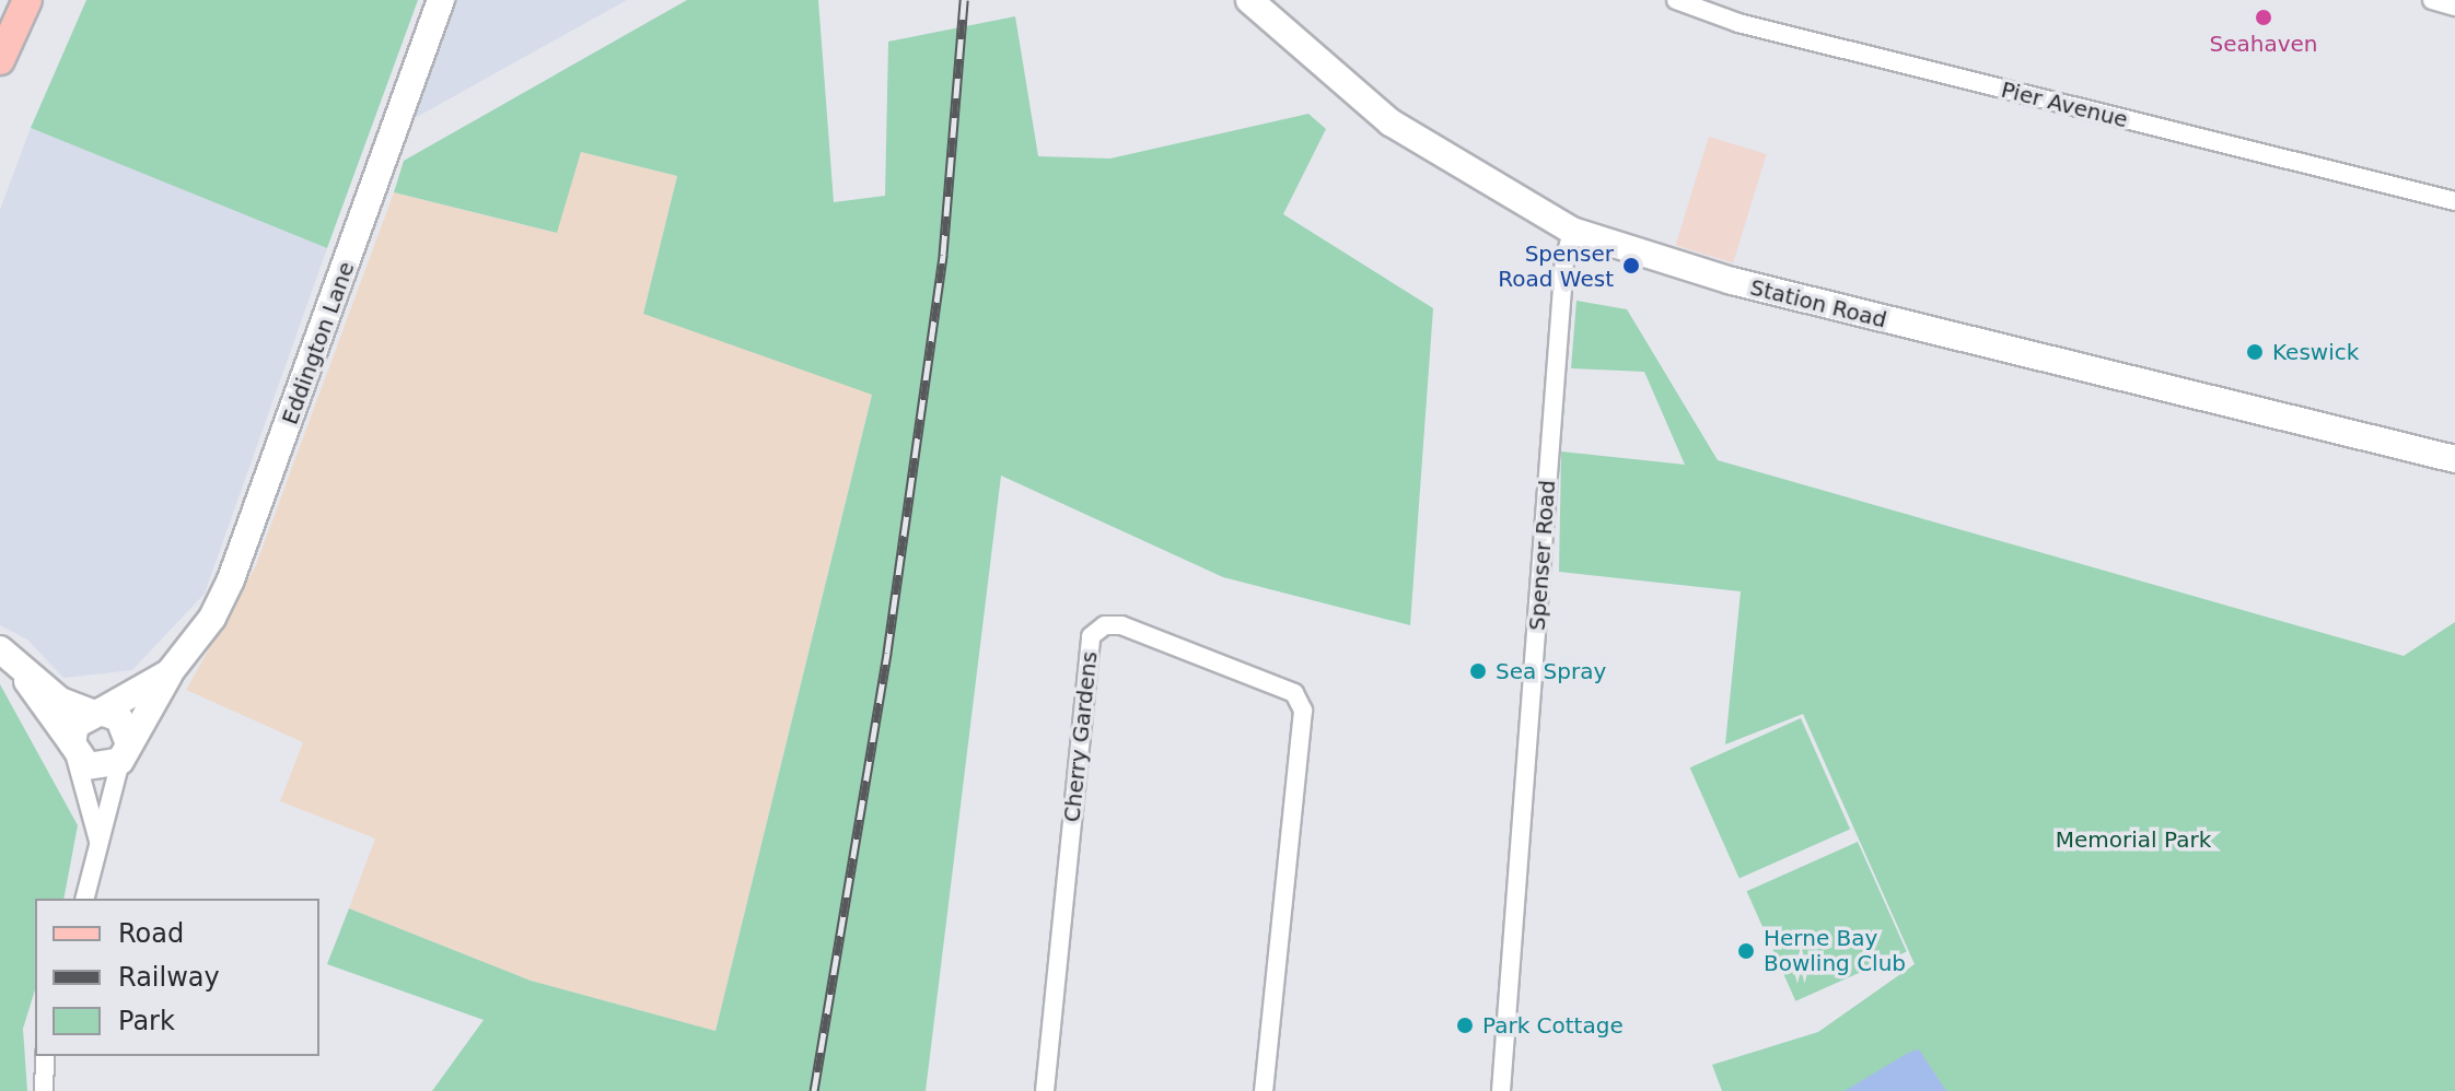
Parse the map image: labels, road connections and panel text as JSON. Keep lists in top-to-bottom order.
{
  "streets": {
    "street": [
      "Pier Avenue",
      "Station Road",
      "Eddington Lane",
      "Spenser Road",
      "Cherry Gardens"
    ]
  },
  "crossings": [
    ["Station Road", "Spenser Road"]
  ],
  "parks": ["Memorial Park"],
  "places": [
    "Seahaven",
    "Spenser Road West",
    "Keswick",
    "Sea Spray",
    "Herne Bay Bowling Club",
    "Park Cottage"
  ],
  "legend": ["Road", "Railway", "Park"]
}
